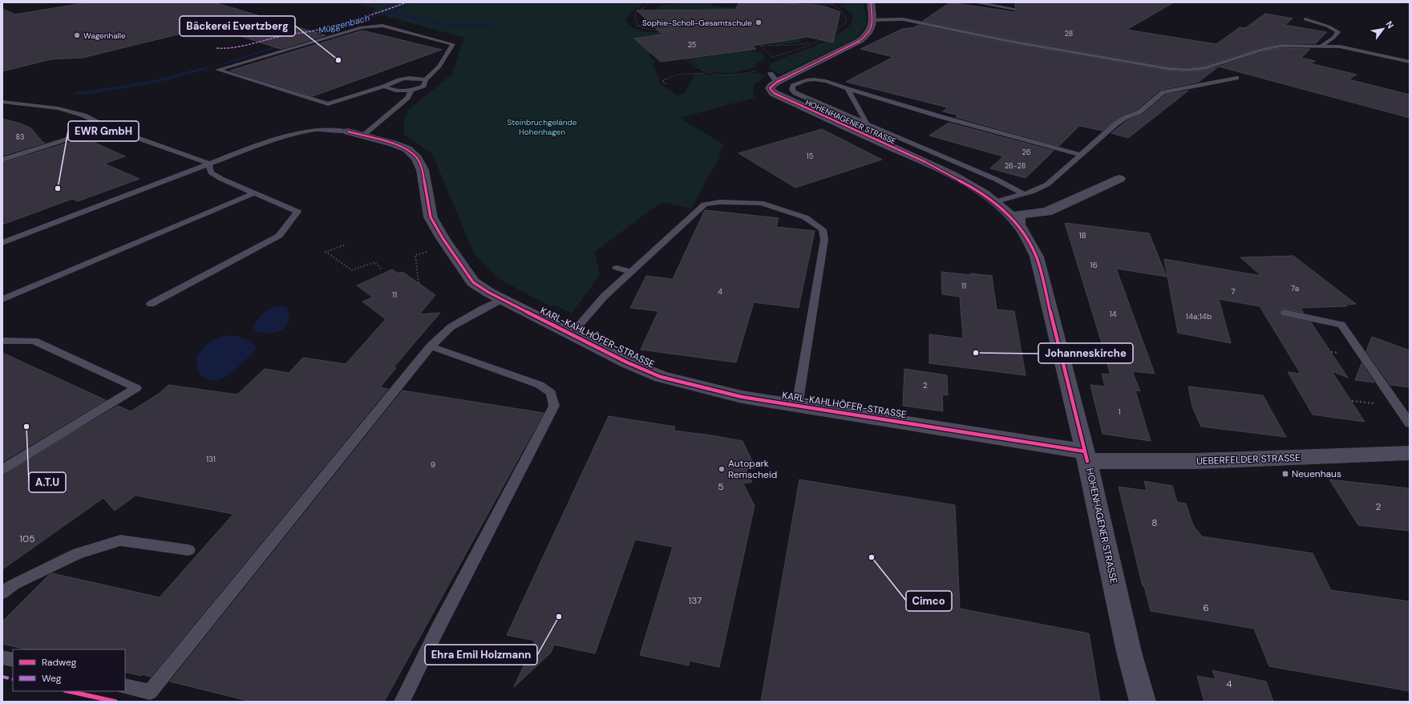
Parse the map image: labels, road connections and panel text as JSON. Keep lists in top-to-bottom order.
{
  "streets": {
    "street": ["HOHENHAGENER STRASSE", "KARL-KAHLHÖFER-STRASSE", "UEBERFELDER STRASSE"]
  },
  "crossings": [
    ["HOHENHAGENER STRASSE", "KARL-KAHLHÖFER-STRASSE"],
    ["HOHENHAGENER STRASSE", "UEBERFELDER STRASSE"],
    ["KARL-KAHLHÖFER-STRASSE", "UEBERFELDER STRASSE"]
  ],
  "water": ["Müggenbach"],
  "parks": ["Steinbruchgelände Hohenhagen"],
  "places": {
    "other": [
      "Sophie-Scholl-Gesamtschule",
      "Wagenhalle",
      "Bäckerei Evertzberg",
      "EWR GmbH",
      "Johanneskirche",
      "A.T.U",
      "Autopark Remscheid",
      "Cimco",
      "Ehra Emil Holzmann"
    ],
    "transit": ["Neuenhaus"]
  },
  "house_numbers": [
    "28",
    "25",
    "83",
    "26",
    "15",
    "26-28",
    "18",
    "16",
    "11",
    "7a",
    "4",
    "7",
    "11",
    "14",
    "14a;14b",
    "2",
    "1",
    "131",
    "9",
    "5",
    "2",
    "8",
    "105",
    "137",
    "6",
    "4"
  ],
  "legend": ["Radweg", "Weg"],
  "north": "top right"
}
